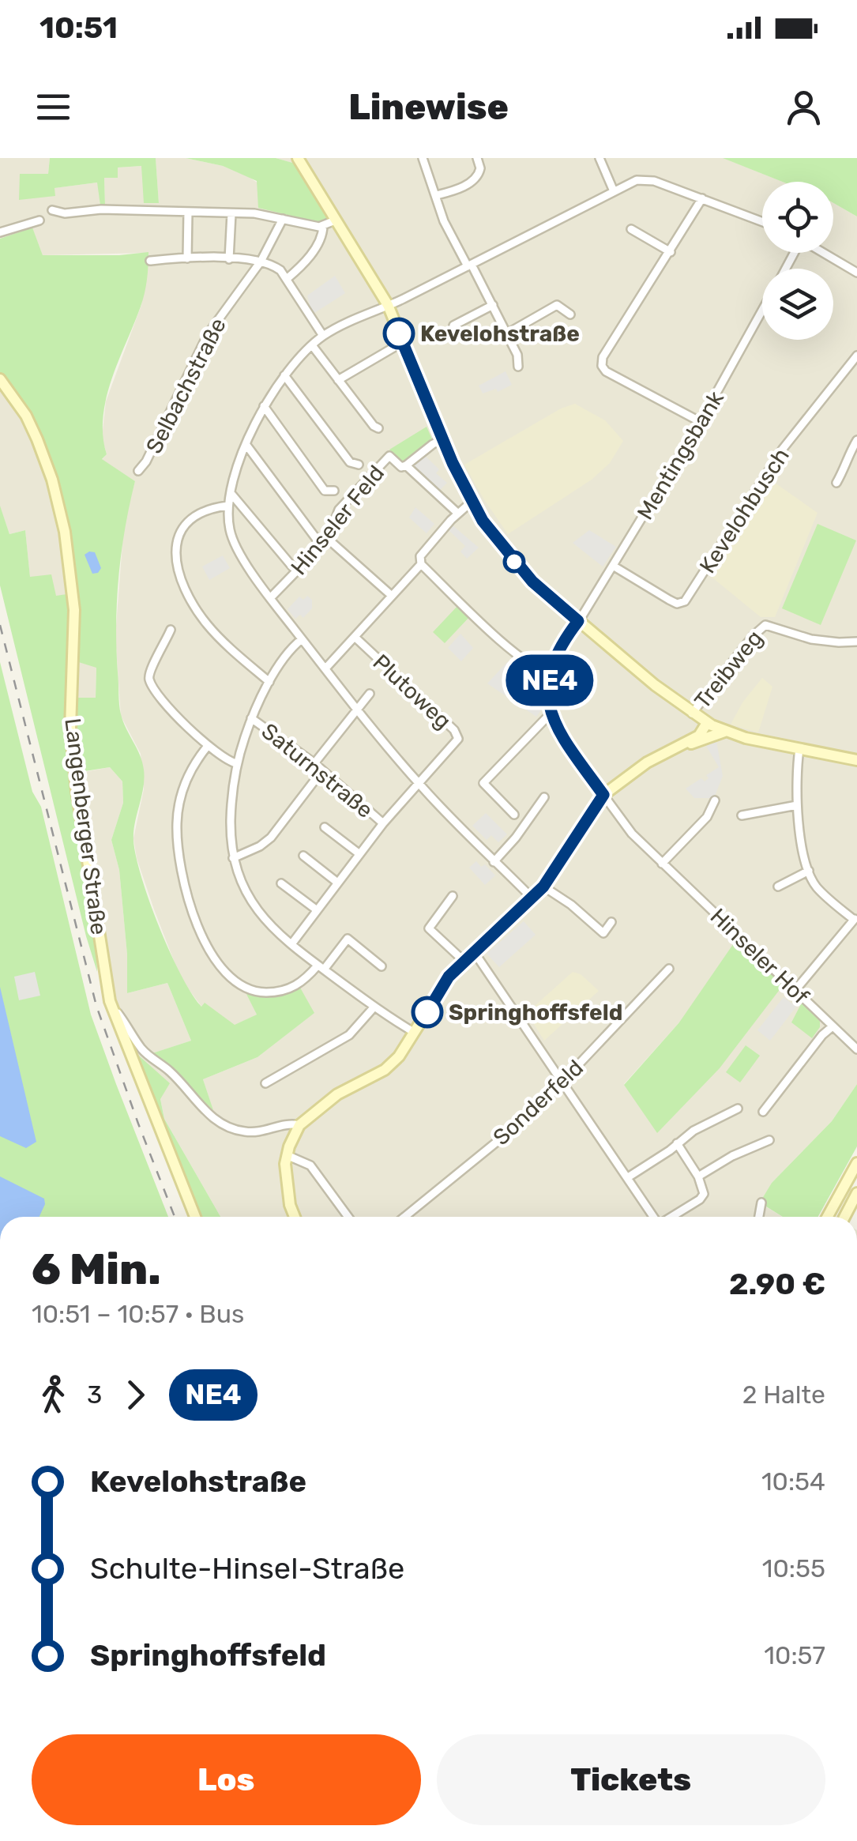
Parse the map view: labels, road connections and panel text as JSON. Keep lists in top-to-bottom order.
{
  "streets": {
    "main road": ["Langenberger Straße"],
    "street": [
      "Selbachstraße",
      "Mentingsbank",
      "Kevelohbusch",
      "Hinseler Feld",
      "Treibweg",
      "Plutoweg",
      "Saturnstraße",
      "Hinseler Hof",
      "Sonderfeld"
    ]
  },
  "crossings": [
    ["Mentingsbank", "Kevelohbusch"],
    ["Hinseler Feld", "Plutoweg"]
  ],
  "places": ["Kevelohstraße", "Springhoffsfeld"],
  "lines": ["bus line NE4"],
  "page": {
    "status": "10:51",
    "header": "Linewise",
    "on_map": "NE4",
    "heading": ["6 Min.", "10:51 – 10:57 · Bus", "2.90 €"],
    "legs": ["3", "NE4", "2 Halte"],
    "list": [
      {
        "name": "Kevelohstraße",
        "value": "10:54"
      },
      {
        "name": "Schulte-Hinsel-Straße",
        "value": "10:55"
      },
      {
        "name": "Springhoffsfeld",
        "value": "10:57"
      }
    ],
    "buttons": ["Los", "Tickets"]
  }
}
